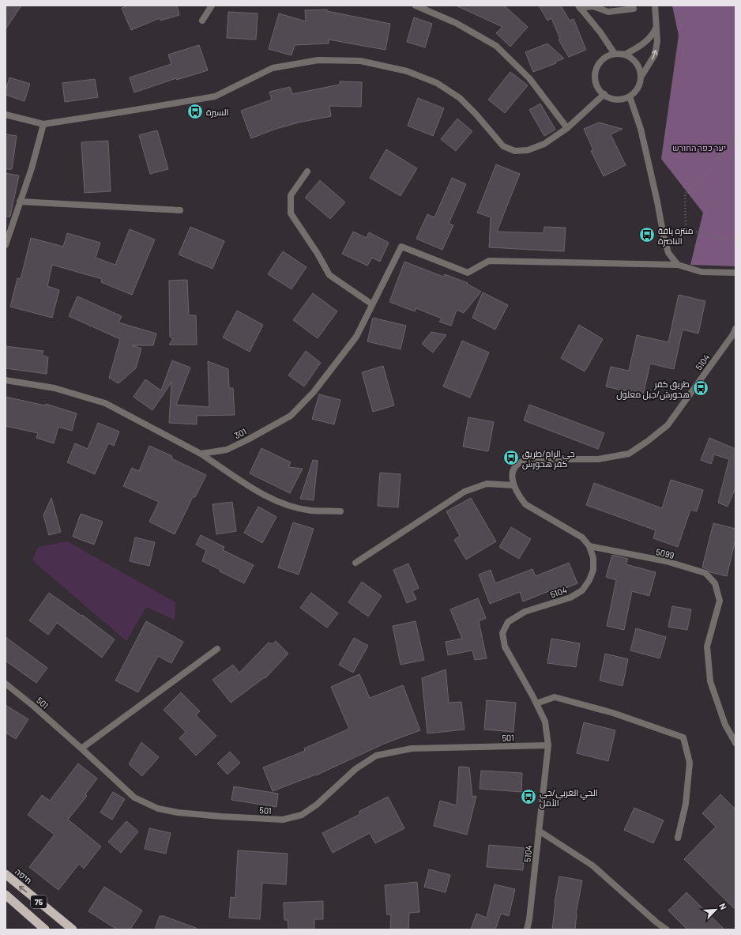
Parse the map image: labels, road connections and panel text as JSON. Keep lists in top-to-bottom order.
{
  "streets": {
    "highway": ["חיפה", "75"],
    "street": [
      "5104",
      "301",
      "5099",
      "501"
    ]
  },
  "crossings": [
    ["5104", "5099"],
    ["5104", "501"]
  ],
  "parks": ["יער כפר החורש"],
  "places": {
    "bus stop": [
      "السيرة",
      "منتزه يافة الناصرة",
      "طريق كفر هحورش/جبل معلول",
      "حي الرام/طريق كفر هحورش",
      "الحي الغربي/حي الأمل"
    ]
  },
  "north": "top right"
}
